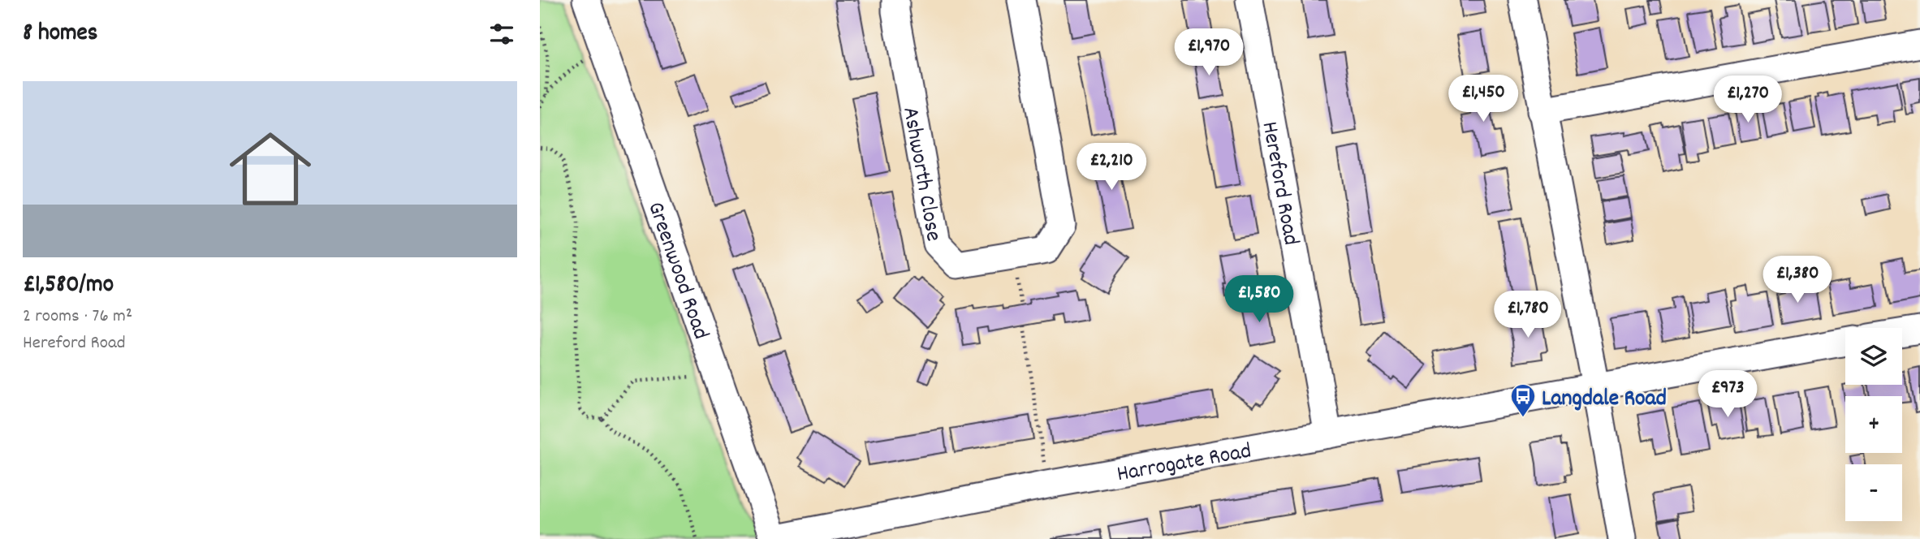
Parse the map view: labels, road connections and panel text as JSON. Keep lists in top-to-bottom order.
{
  "streets": {
    "street": [
      "Ashworth Close",
      "Hereford Road",
      "Greenwood Road",
      "Harrogate Road"
    ]
  },
  "crossings": [
    ["Hereford Road", "Harrogate Road"],
    ["Greenwood Road", "Harrogate Road"]
  ],
  "places": {
    "bus stop": ["Langdale Road"]
  },
  "page": {
    "heading": "8 homes",
    "price": [
      "£1,970",
      "£1,450",
      "£1,270",
      "£2,210",
      "£1,380",
      "£1,580",
      "£1,780",
      "£973"
    ],
    "list": [
      {
        "name": "£1,580/mo",
        "note": "2 rooms · 76 m² · Hereford Road"
      }
    ],
    "map_buttons": ["+", "−"]
  }
}
